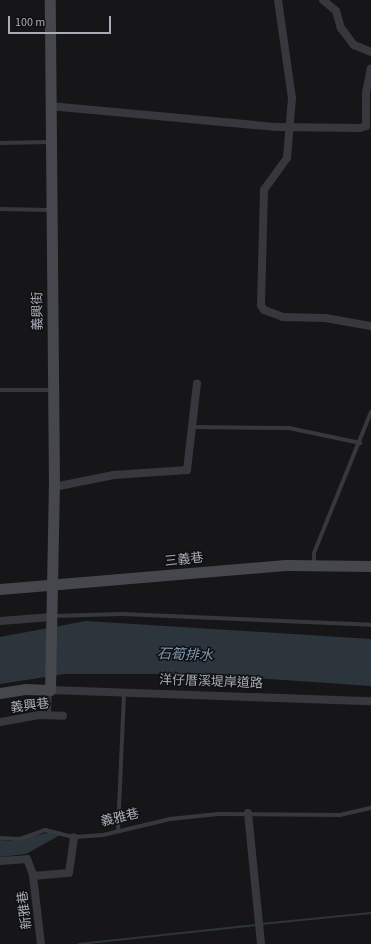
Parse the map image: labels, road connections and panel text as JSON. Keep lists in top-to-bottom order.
{
  "streets": {
    "street": [
      "義興街",
      "三義巷",
      "洋仔厝溪堤岸道路",
      "義興巷",
      "新雅巷"
    ],
    "lane": ["義雅巷"]
  },
  "crossings": [
    ["義興街", "三義巷"],
    ["義興街", "洋仔厝溪堤岸道路"],
    ["義雅巷", "新雅巷"]
  ],
  "water": ["石筍排水"],
  "scale_bar": "100 m"
}
